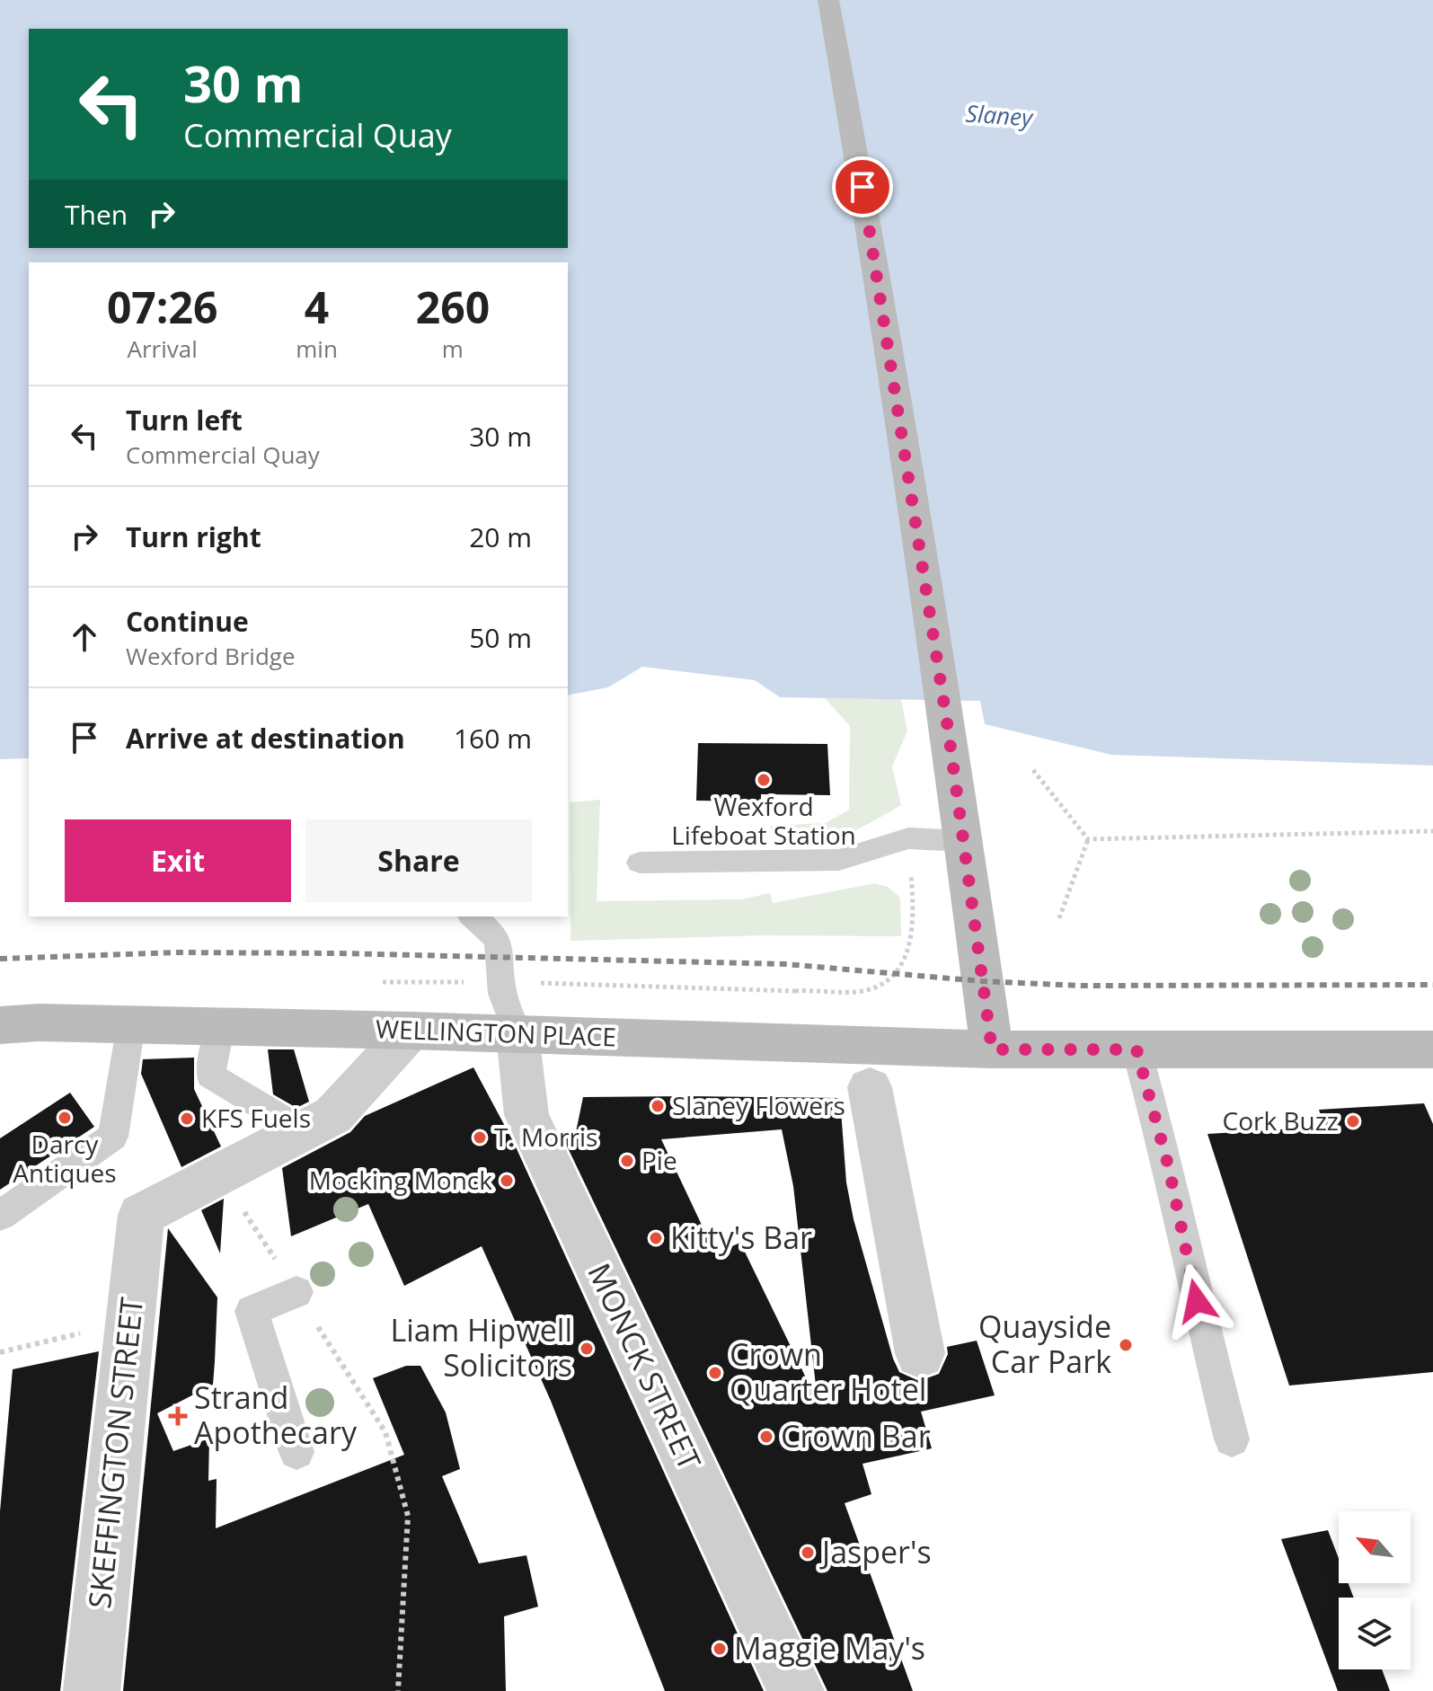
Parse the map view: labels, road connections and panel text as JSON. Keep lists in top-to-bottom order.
{
  "streets": {
    "main road": ["WELLINGTON PLACE"],
    "street": ["MONCK STREET", "SKEFFINGTON STREET"]
  },
  "crossings": [
    ["WELLINGTON PLACE", "MONCK STREET"]
  ],
  "water": ["Slaney"],
  "places": {
    "other": [
      "Wexford Lifeboat Station",
      "Slaney Flowers",
      "Darcy Antiques",
      "KFS Fuels",
      "Cork Buzz",
      "T. Morris",
      "Pie",
      "Mocking Monck",
      "Kitty's Bar",
      "Quayside Car Park",
      "Liam Hipwell Solicitors",
      "Crown Quarter Hotel",
      "Crown Bar",
      "Jasper's",
      "Maggie May's"
    ],
    "health": ["Strand Apothecary"]
  },
  "north": "top left",
  "page": {
    "turn": ["30 m", "Commercial Quay"],
    "then": "Then",
    "eta": [
      "07:26",
      "Arrival",
      "4",
      "min",
      "260",
      "m"
    ],
    "list": [
      {
        "name": "Turn left",
        "note": "Commercial Quay",
        "value": "30 m"
      },
      {
        "name": "Turn right",
        "value": "20 m"
      },
      {
        "name": "Continue",
        "note": "Wexford Bridge",
        "value": "50 m"
      },
      {
        "name": "Arrive at destination",
        "value": "160 m"
      }
    ],
    "buttons": ["Exit", "Share"]
  }
}
